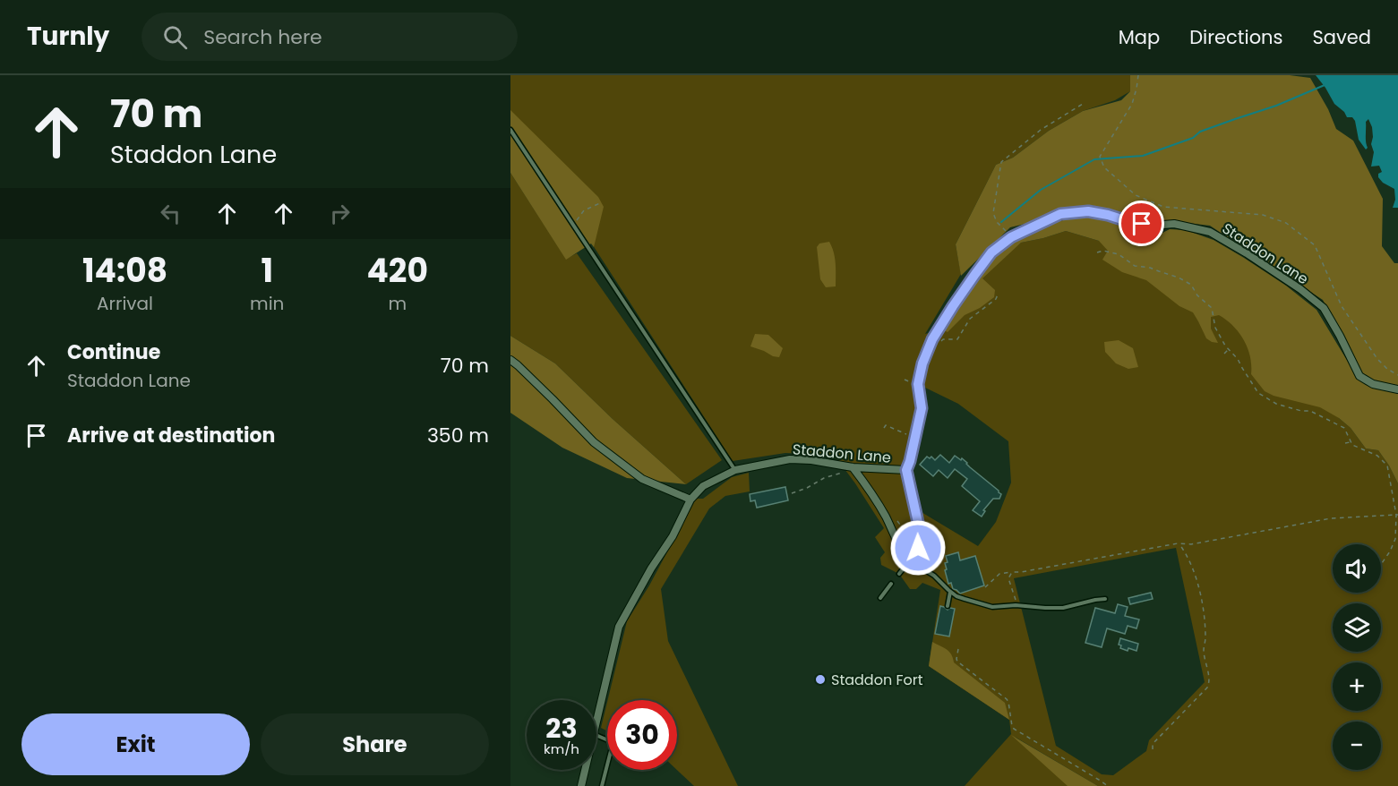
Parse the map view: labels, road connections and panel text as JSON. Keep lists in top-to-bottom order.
{
  "streets": {
    "street": ["Staddon Lane"]
  },
  "places": ["Staddon Fort"],
  "page": {
    "header": "Turnly",
    "search": "Search here",
    "nav": ["Map", "Directions", "Saved"],
    "turn": ["70 m", "Staddon Lane"],
    "eta": [
      "14:08",
      "Arrival",
      "1",
      "min",
      "420",
      "m"
    ],
    "list": [
      {
        "name": "Continue",
        "note": "Staddon Lane",
        "value": "70 m"
      },
      {
        "name": "Arrive at destination",
        "value": "350 m"
      }
    ],
    "map_buttons": ["+", "−"],
    "speed": "23 km/h",
    "limit": "30",
    "buttons": ["Exit", "Share"]
  }
}
